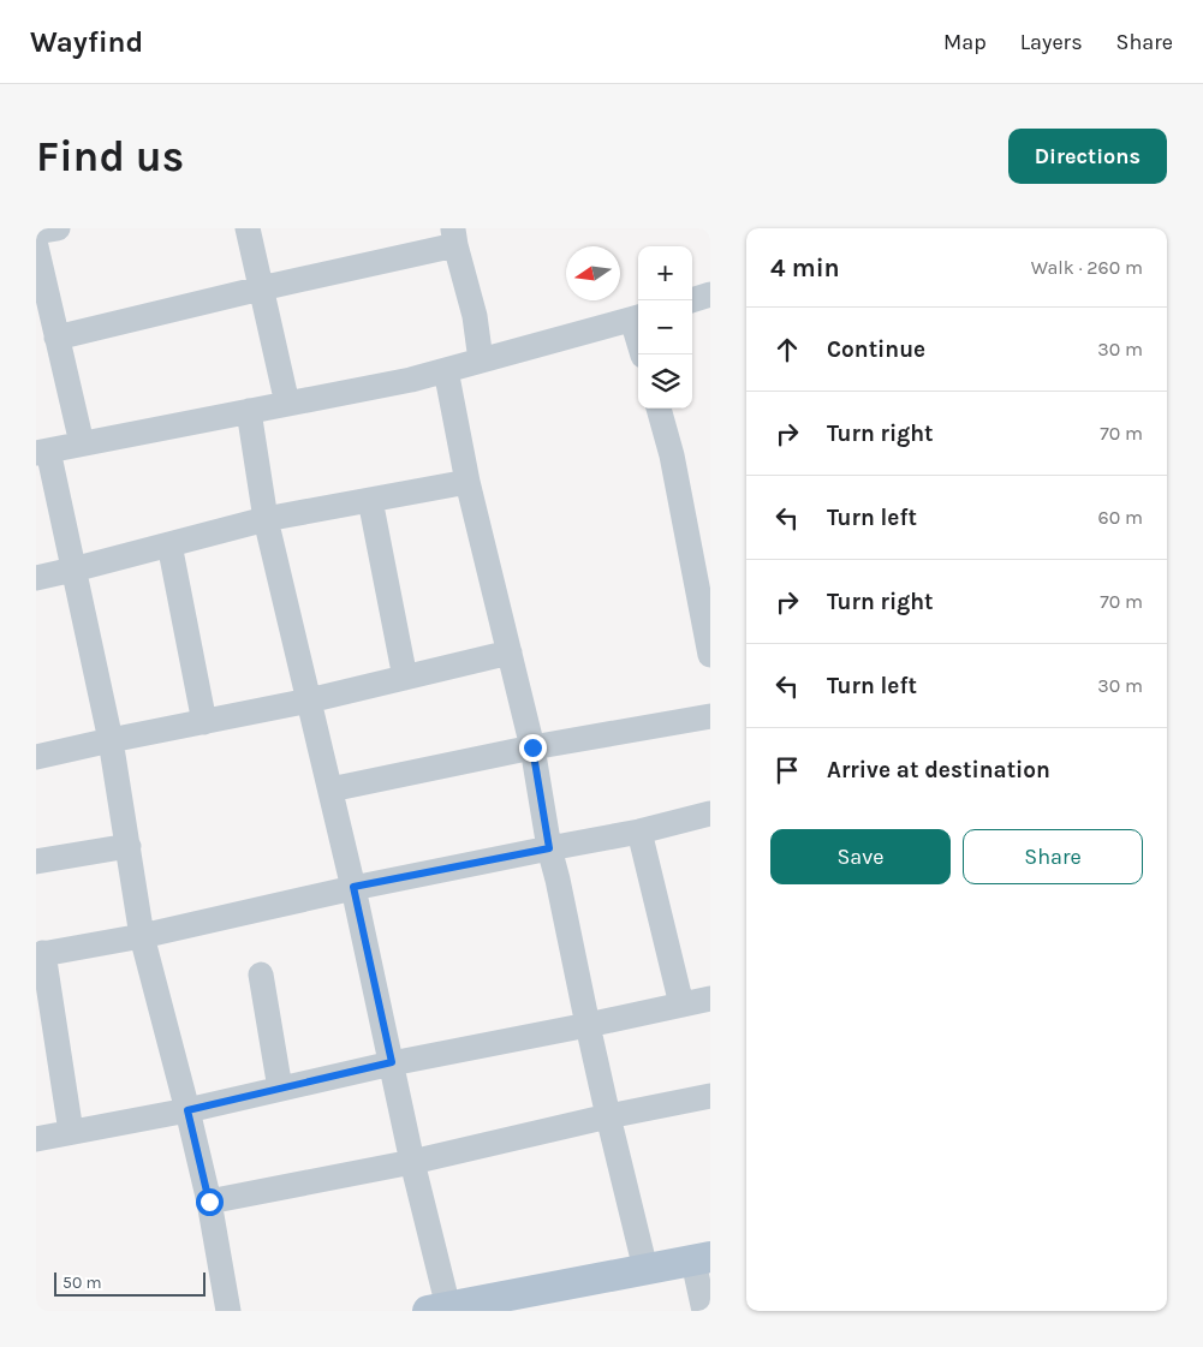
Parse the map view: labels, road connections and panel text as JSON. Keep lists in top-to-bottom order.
{
  "scale_bar": "50 m",
  "north": "left",
  "page": {
    "header": "Wayfind",
    "nav": ["Map", "Layers", "Share"],
    "buttons": [
      "Directions",
      ["Save", "Share"]
    ],
    "title": "Find us",
    "heading": ["4 min", "Walk · 260 m"],
    "map_buttons": ["+", "−"],
    "list": [
      ["Continue", "30 m"],
      ["Turn right", "70 m"],
      ["Turn left", "60 m"],
      ["Turn right", "70 m"],
      ["Turn left", "30 m"],
      "Arrive at destination"
    ],
    "scale": "50 m"
  }
}
